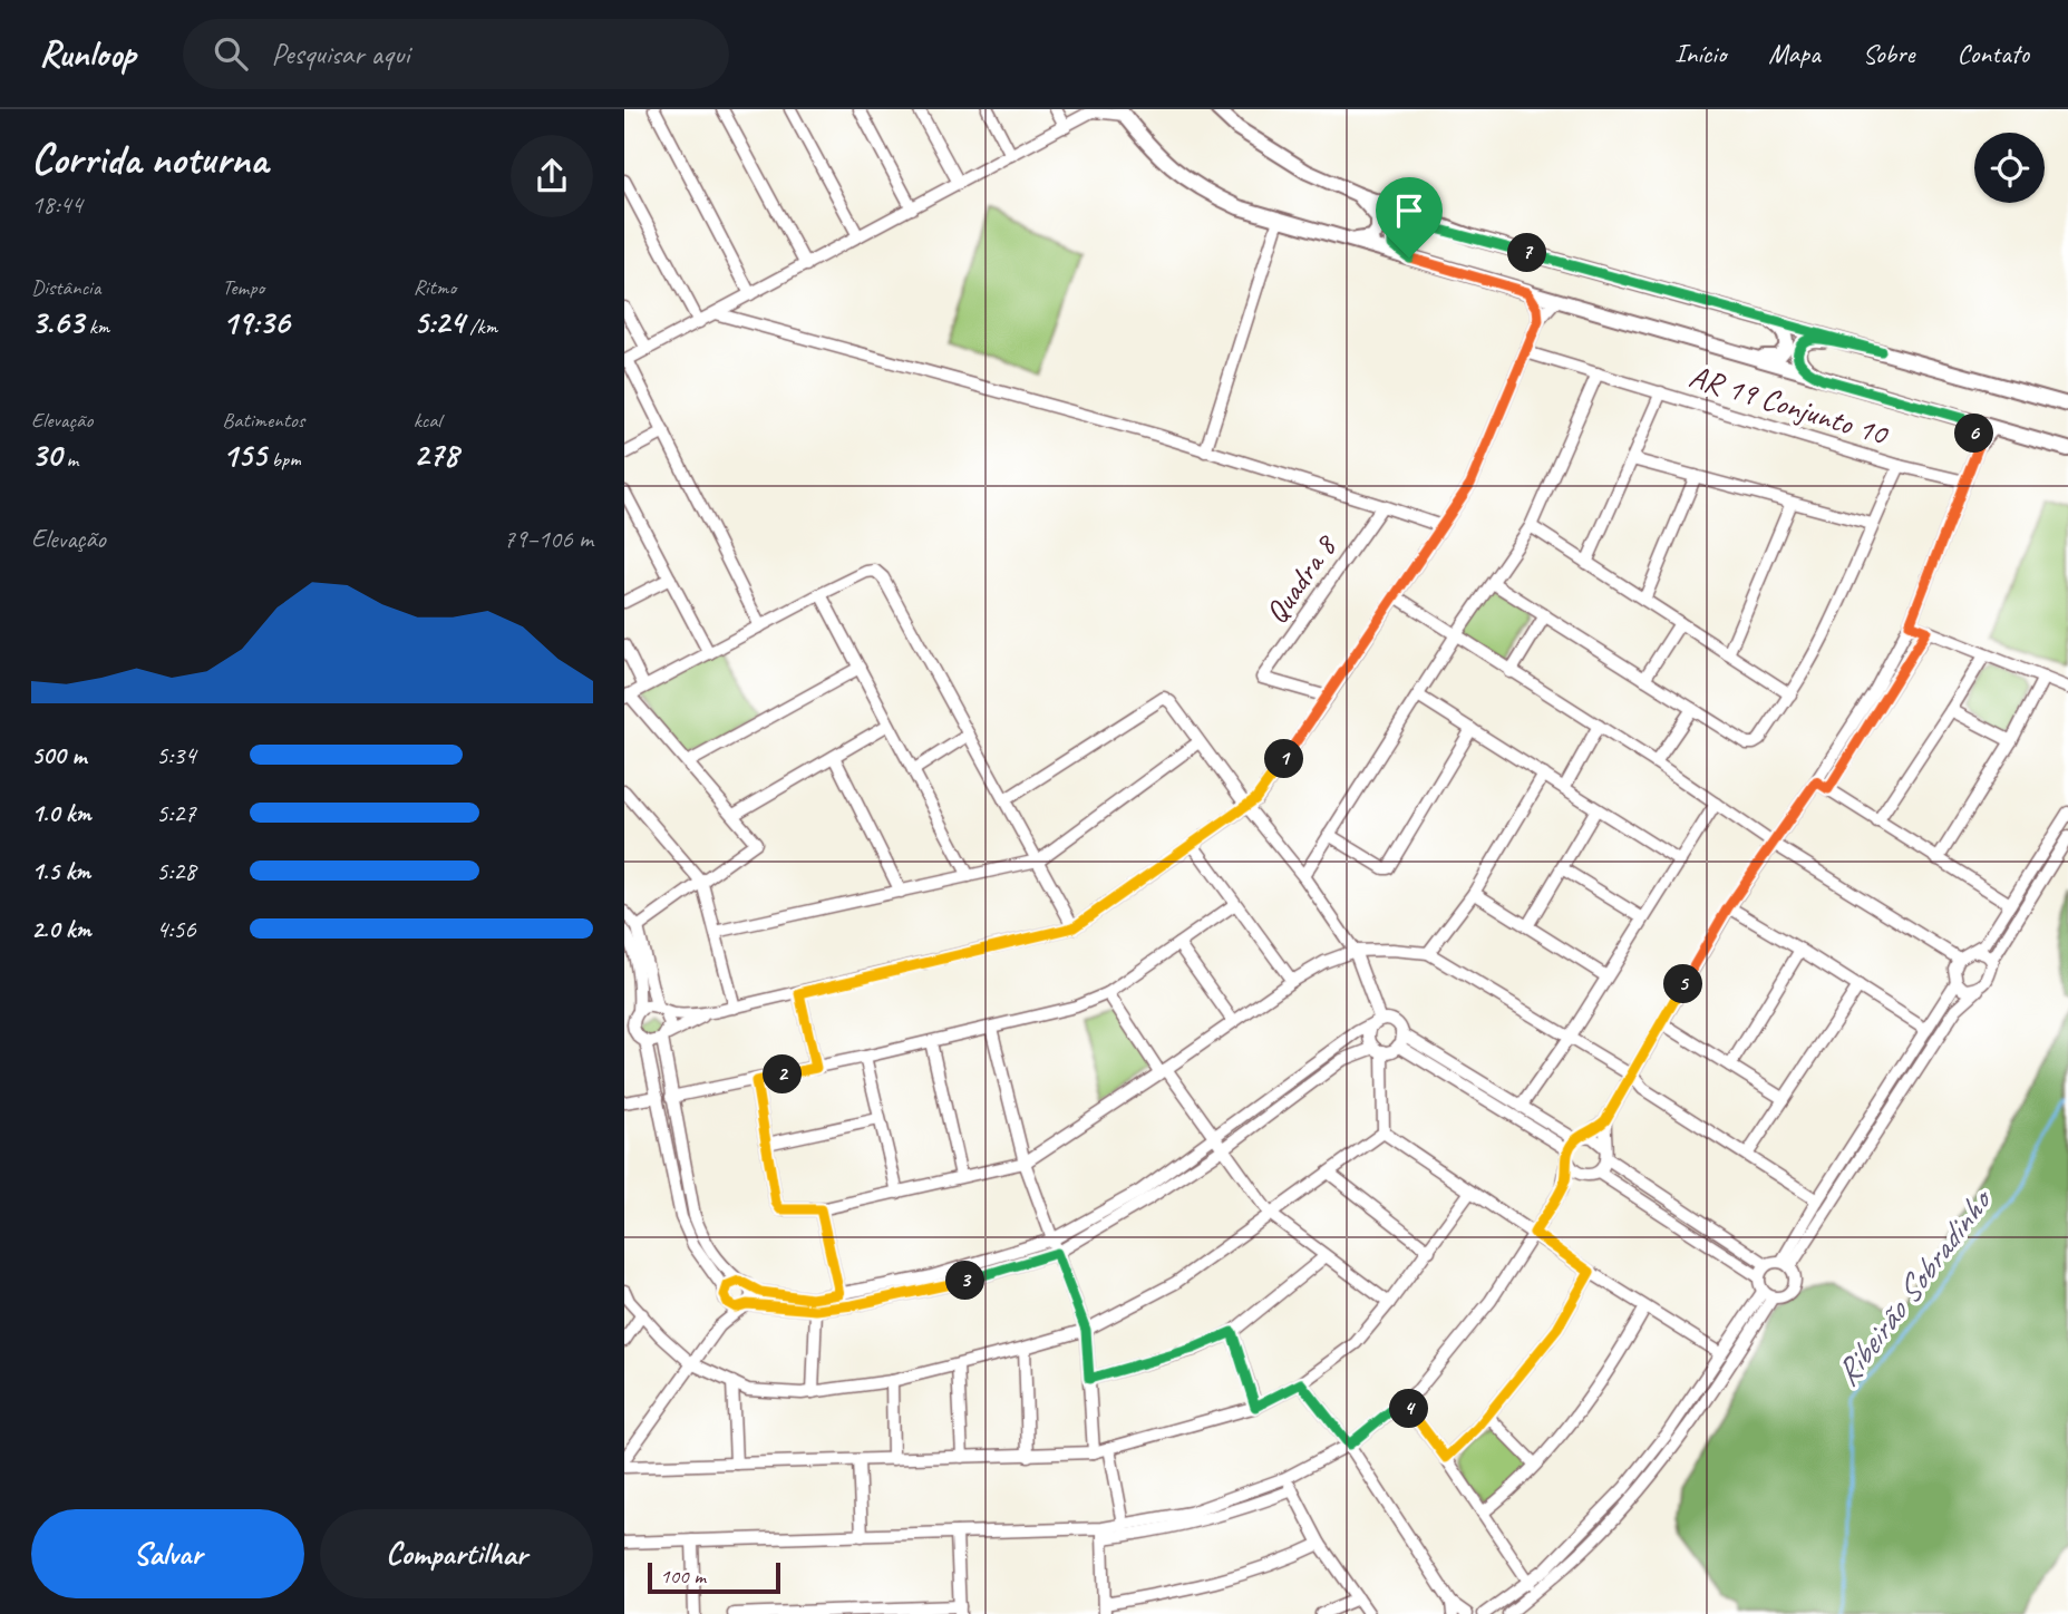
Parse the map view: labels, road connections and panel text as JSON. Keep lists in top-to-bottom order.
{
  "streets": {
    "street": ["AR 19 Conjunto 10", "Quadra 8"]
  },
  "water": ["Ribeirão Sobradinho"],
  "scale_bar": "100 m",
  "page": {
    "header": "Runloop",
    "search": "Pesquisar aqui",
    "nav": [
      "Início",
      "Mapa",
      "Sobre",
      "Contato"
    ],
    "heading": ["Corrida noturna", "18:44"],
    "pins": [
      "7",
      "6",
      "1",
      "5",
      "2",
      "3",
      "4"
    ],
    "stats": [
      ["Distância", "3.63 km"],
      ["Tempo", "19:36"],
      ["Ritmo", "5:24 /km"],
      ["Elevação", "30 m"],
      ["Batimentos", "155 bpm"],
      ["kcal", "278"]
    ],
    "chart": ["Elevação", "79–106 m"],
    "list": [
      {
        "name": "500 m",
        "note": "5:34"
      },
      {
        "name": "1.0 km",
        "note": "5:27"
      },
      {
        "name": "1.5 km",
        "note": "5:28"
      },
      {
        "name": "2.0 km",
        "note": "4:56"
      }
    ],
    "buttons": ["Salvar", "Compartilhar"],
    "scale": "100 m"
  }
}
